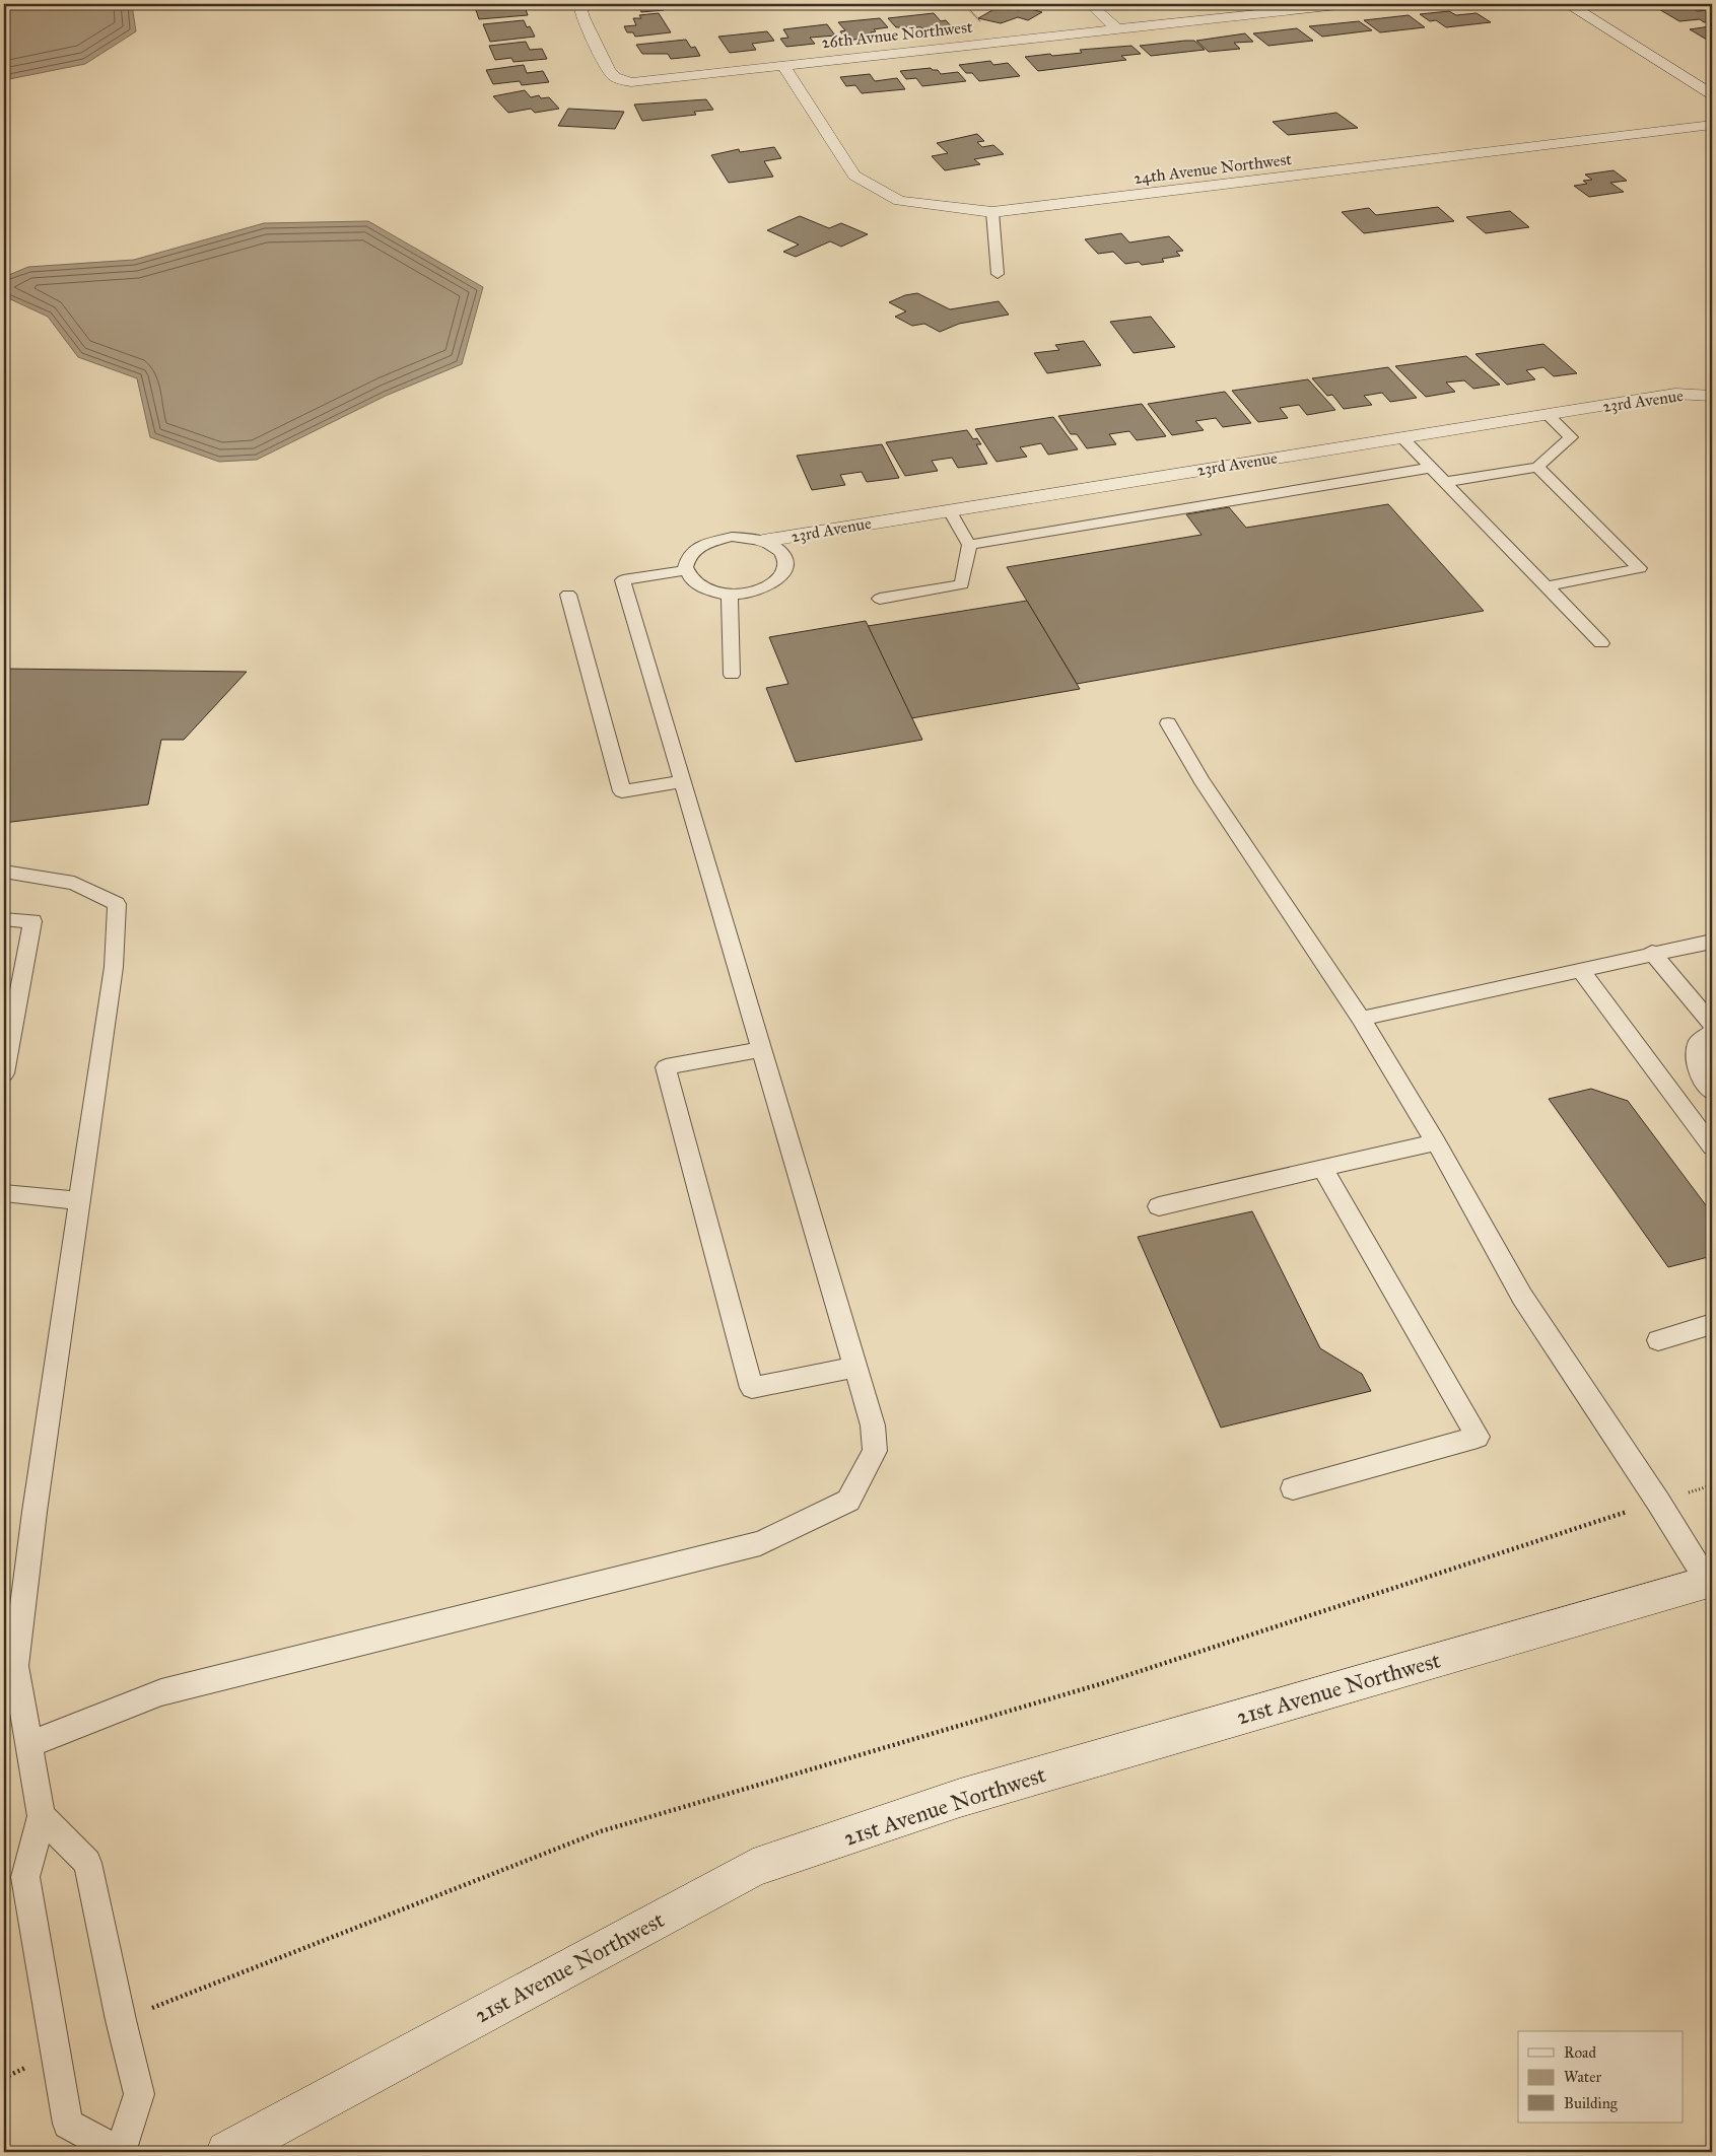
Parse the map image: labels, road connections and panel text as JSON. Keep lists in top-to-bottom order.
{
  "streets": {
    "street": [
      "26th Avnue Northwest",
      "24th Avenue Northwest",
      "23rd Avenue",
      "21st Avenue Northwest"
    ]
  },
  "crossings": [
    ["26th Avnue Northwest", "24th Avenue Northwest"]
  ],
  "legend": ["Road", "Water", "Building"]
}
